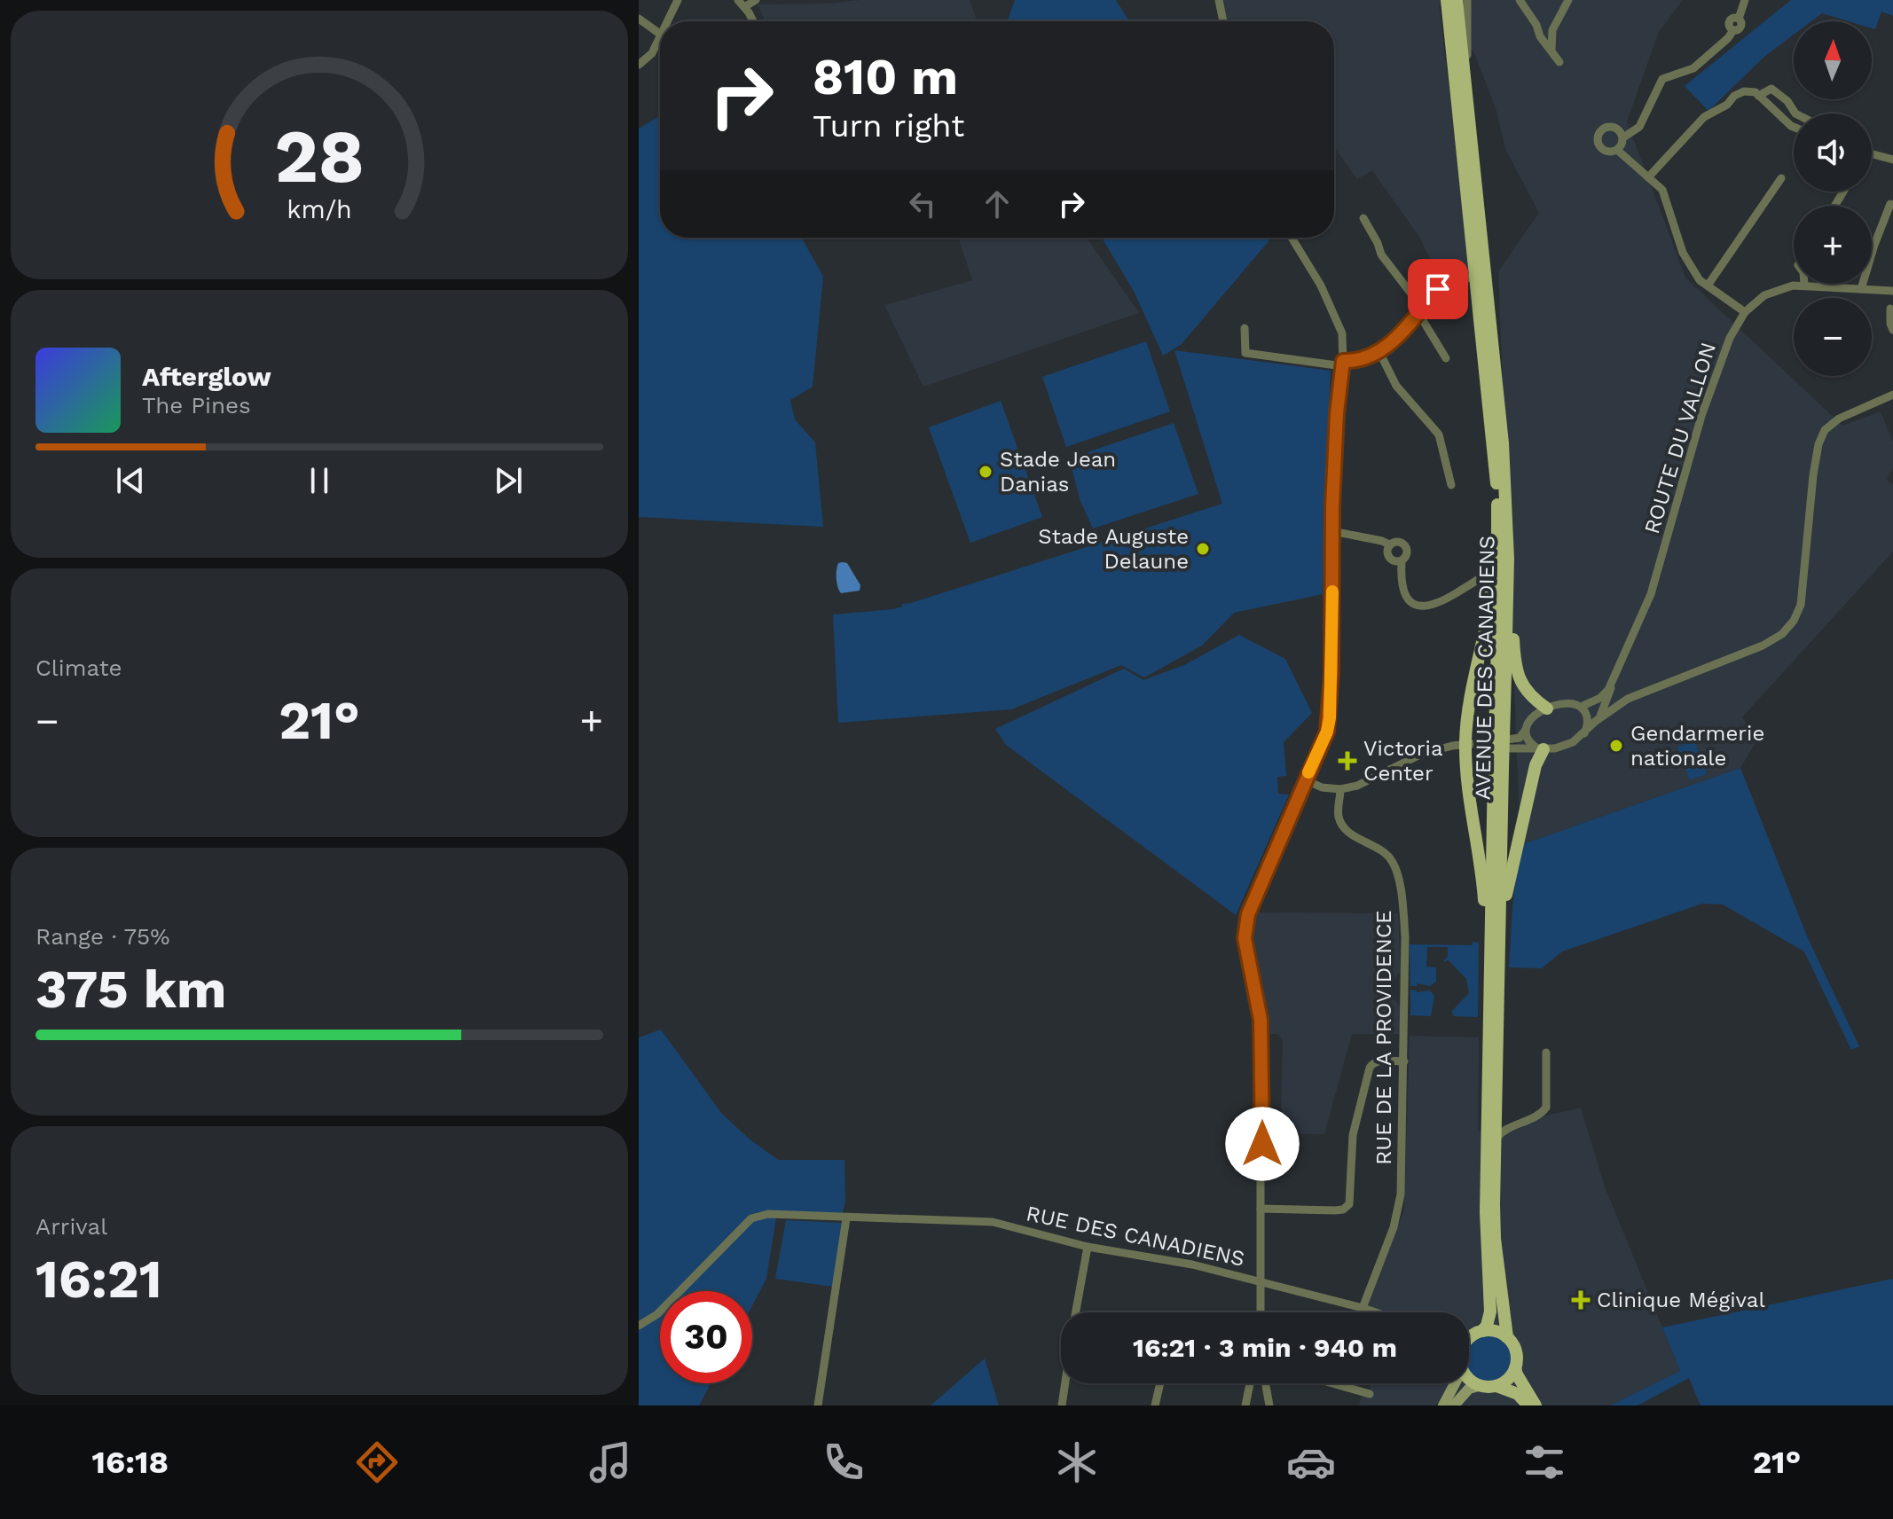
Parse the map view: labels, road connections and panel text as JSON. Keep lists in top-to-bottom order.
{
  "streets": {
    "main road": ["AVENUE DES CANADIENS"],
    "street": ["ROUTE DU VALLON", "RUE DE LA PROVIDENCE", "RUE DES CANADIENS"]
  },
  "crossings": [
    ["RUE DE LA PROVIDENCE", "RUE DES CANADIENS"]
  ],
  "places": {
    "other": ["Stade Jean Danias", "Stade Auguste Delaune", "Gendarmerie nationale"],
    "health": ["Victoria Center", "Clinique Mégival"]
  },
  "north": "top",
  "page": {
    "map_buttons": ["+", "−"],
    "turn": ["810 m", "Turn right"],
    "song": ["Afterglow", "The Pines"],
    "tile": [
      "Climate",
      ["Range · 75%", "375 km"],
      ["Arrival", "16:21"]
    ],
    "heat": ["−", "21°", "+"],
    "limit": "30",
    "trip": "16:21 · 3 min · 940 m",
    "tabs": ["16:18", "21°"],
    "gauge": ["28", "km/h"]
  }
}
